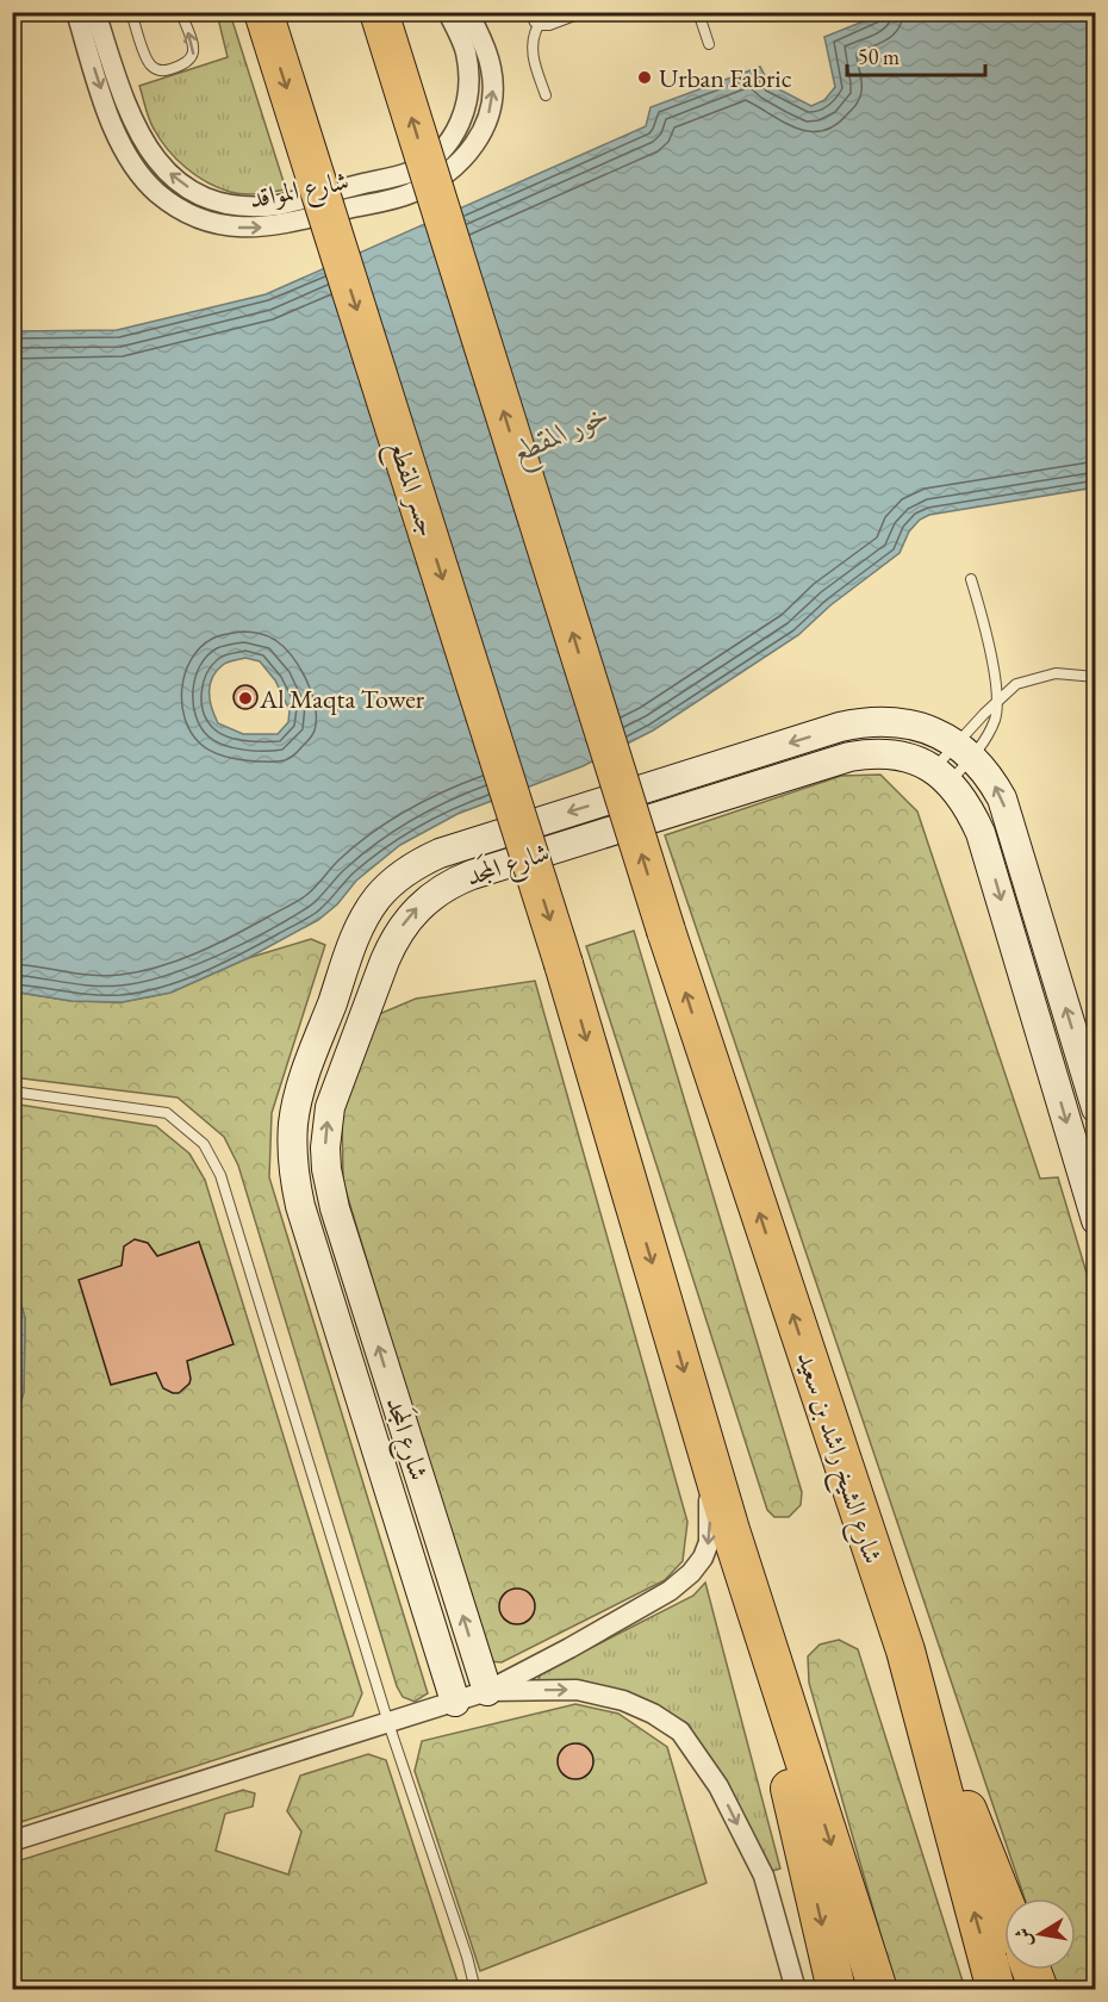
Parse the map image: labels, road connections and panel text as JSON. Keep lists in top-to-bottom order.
{
  "streets": {
    "highway": ["جسر المقطع", "شارع الشيخ راشد بن سعيد"],
    "street": ["شارع المواقد", "شارع المَجد"]
  },
  "one_way": ["جسر المقطع"],
  "water": ["خور المقطع"],
  "places": ["Urban Fabric", "Al Maqta Tower"],
  "scale_bar": "50 m",
  "north": "left"
}
